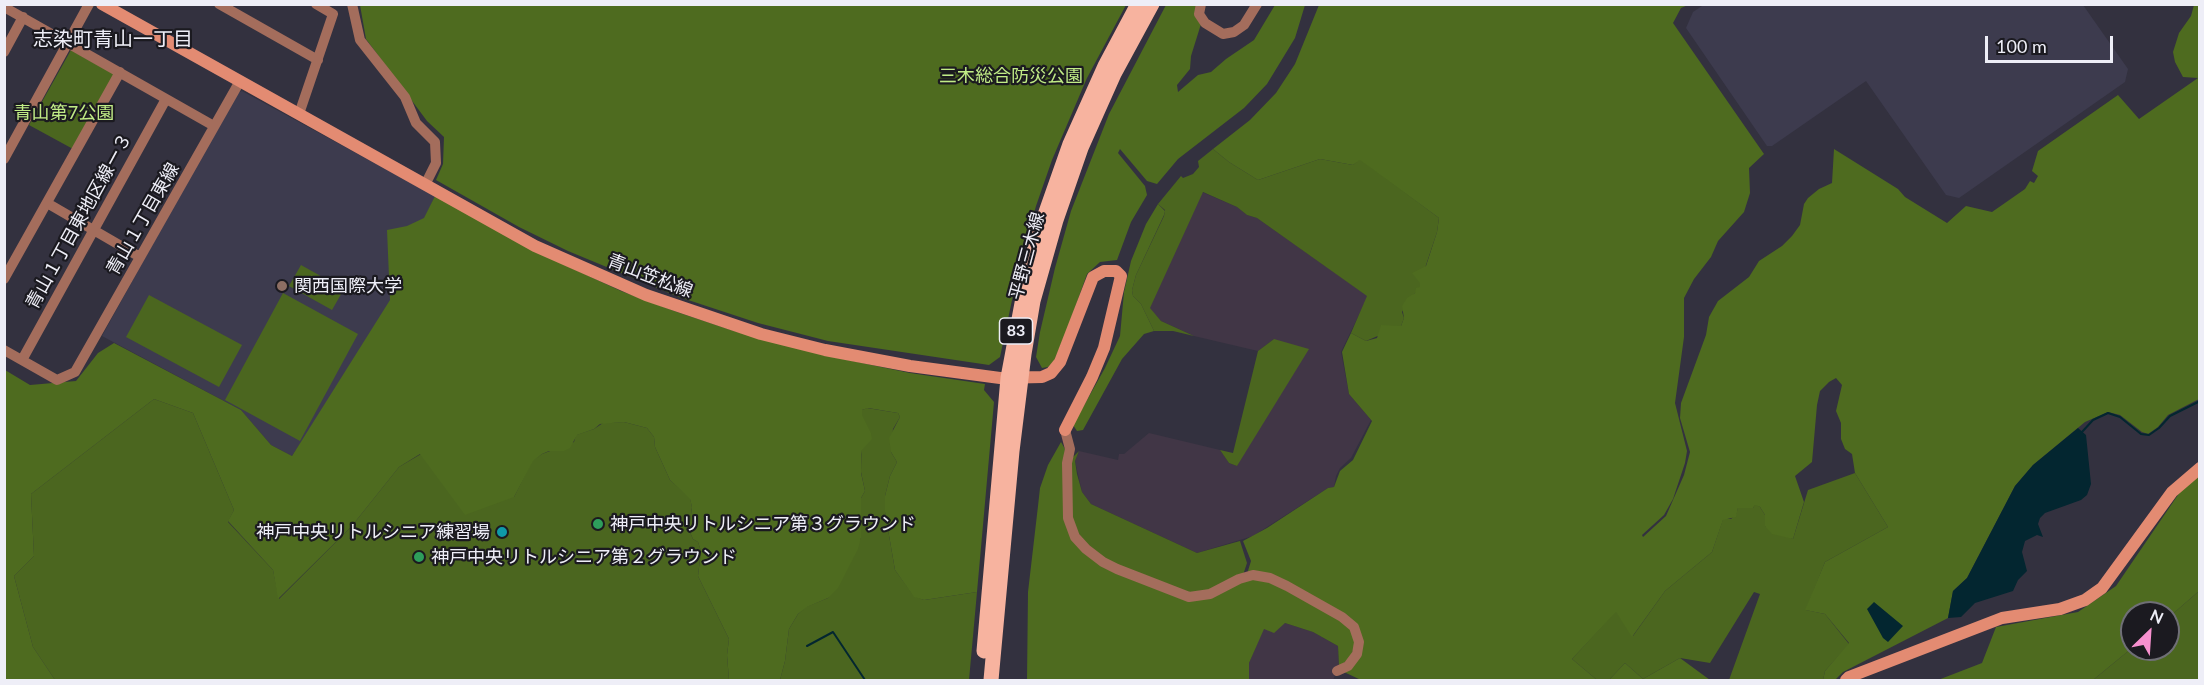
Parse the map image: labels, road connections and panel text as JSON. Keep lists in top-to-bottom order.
{
  "streets": {
    "main road": ["平野三木線", "83"],
    "street": ["青山１丁目東線", "青山１丁目東地区線ー３", "青山笠松線"]
  },
  "crossings": [
    ["青山１丁目東線", "青山１丁目東地区線ー３"],
    ["青山１丁目東線", "青山笠松線"],
    ["平野三木線", "青山笠松線"]
  ],
  "districts": ["志染町青山一丁目"],
  "parks": ["三木総合防災公園", "青山第7公園"],
  "places": [
    "関西国際大学",
    "神戸中央リトルシニア第３グラウンド",
    "神戸中央リトルシニア練習場",
    "神戸中央リトルシニア第２グラウンド"
  ],
  "scale_bar": "100 m",
  "north": "top right"
}
